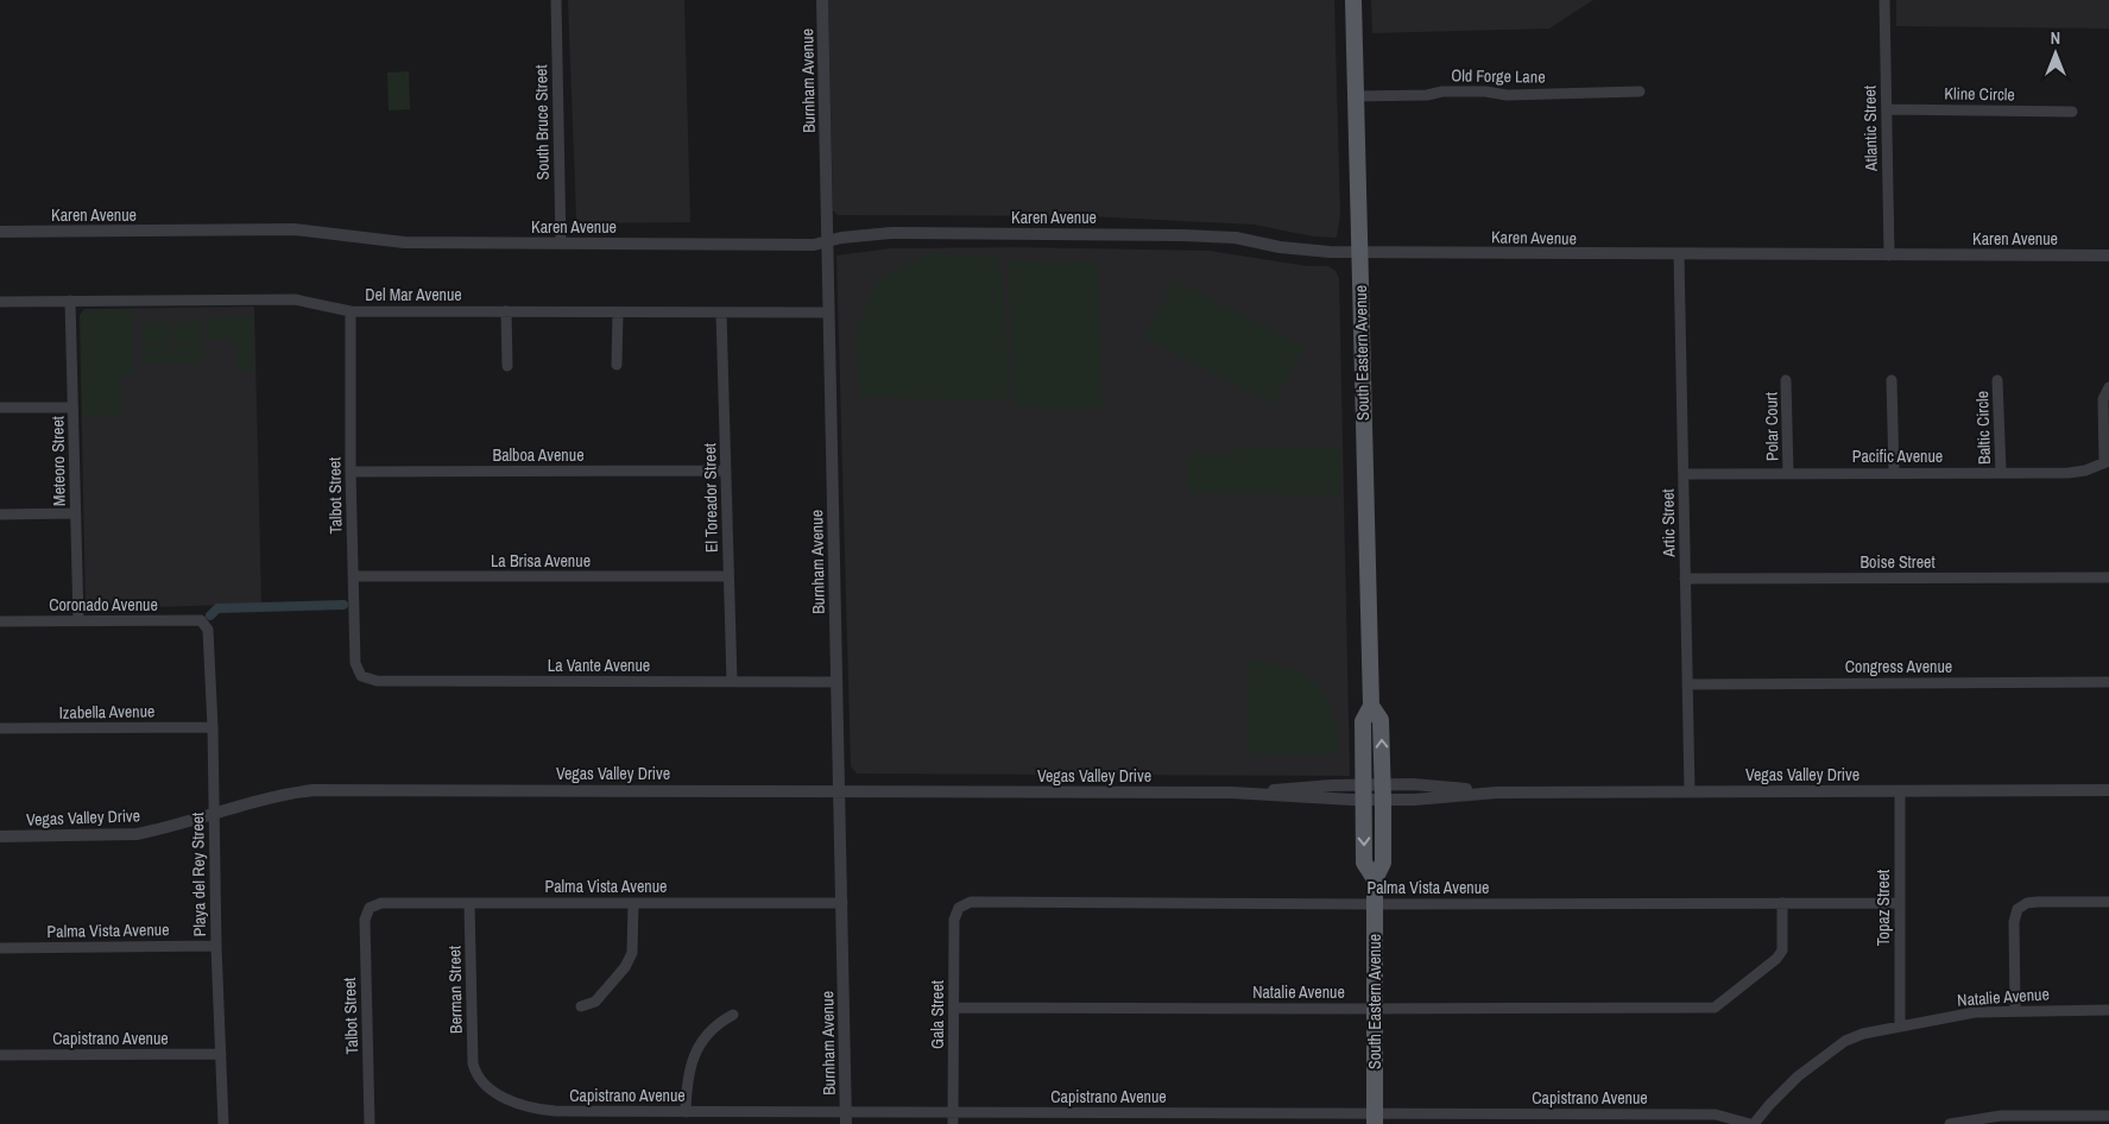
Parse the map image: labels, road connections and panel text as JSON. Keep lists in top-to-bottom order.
{
  "streets": {
    "main road": ["South Eastern Avenue"],
    "street": [
      "Old Forge Lane",
      "Burnham Avenue",
      "Kline Circle",
      "South Bruce Street",
      "Atlantic Street",
      "Karen Avenue",
      "Del Mar Avenue",
      "Polar Court",
      "Baltic Circle",
      "Balboa Avenue",
      "Pacific Avenue",
      "Meteoro Street",
      "Talbot Street",
      "El Toreador Street",
      "Artic Street",
      "La Brisa Avenue",
      "Boise Street",
      "Coronado Avenue",
      "La Vante Avenue",
      "Congress Avenue",
      "Izabella Avenue",
      "Vegas Valley Drive",
      "Playa del Rey Street",
      "Palma Vista Avenue",
      "Topaz Street",
      "Berman Street",
      "Natalie Avenue",
      "Gala Street",
      "Capistrano Avenue"
    ]
  },
  "crossings": [
    ["Old Forge Lane", "South Eastern Avenue"],
    ["Burnham Avenue", "Karen Avenue"],
    ["Burnham Avenue", "Del Mar Avenue"],
    ["Burnham Avenue", "La Vante Avenue"],
    ["Burnham Avenue", "Vegas Valley Drive"],
    ["Burnham Avenue", "Palma Vista Avenue"],
    ["Burnham Avenue", "Capistrano Avenue"],
    ["Kline Circle", "Atlantic Street"],
    ["South Bruce Street", "Karen Avenue"],
    ["Atlantic Street", "Karen Avenue"],
    ["Karen Avenue", "South Eastern Avenue"],
    ["Karen Avenue", "Artic Street"],
    ["Del Mar Avenue", "Meteoro Street"],
    ["Del Mar Avenue", "Talbot Street"],
    ["Del Mar Avenue", "El Toreador Street"],
    ["South Eastern Avenue", "Vegas Valley Drive"],
    ["South Eastern Avenue", "Palma Vista Avenue"],
    ["South Eastern Avenue", "Natalie Avenue"],
    ["South Eastern Avenue", "Capistrano Avenue"],
    ["Polar Court", "Pacific Avenue"],
    ["Baltic Circle", "Pacific Avenue"],
    ["Balboa Avenue", "Talbot Street"],
    ["Balboa Avenue", "El Toreador Street"],
    ["Pacific Avenue", "Artic Street"],
    ["Meteoro Street", "Coronado Avenue"],
    ["Talbot Street", "La Brisa Avenue"],
    ["Talbot Street", "La Vante Avenue"],
    ["Talbot Street", "Palma Vista Avenue"],
    ["El Toreador Street", "La Brisa Avenue"],
    ["El Toreador Street", "La Vante Avenue"],
    ["Artic Street", "Boise Street"],
    ["Artic Street", "Congress Avenue"],
    ["Artic Street", "Vegas Valley Drive"],
    ["Coronado Avenue", "Playa del Rey Street"],
    ["Izabella Avenue", "Playa del Rey Street"],
    ["Vegas Valley Drive", "Playa del Rey Street"],
    ["Vegas Valley Drive", "Topaz Street"],
    ["Playa del Rey Street", "Palma Vista Avenue"],
    ["Playa del Rey Street", "Capistrano Avenue"],
    ["Palma Vista Avenue", "Topaz Street"],
    ["Palma Vista Avenue", "Berman Street"],
    ["Palma Vista Avenue", "Natalie Avenue"],
    ["Palma Vista Avenue", "Gala Street"],
    ["Topaz Street", "Natalie Avenue"],
    ["Berman Street", "Capistrano Avenue"],
    ["Natalie Avenue", "Gala Street"],
    ["Natalie Avenue", "Capistrano Avenue"],
    ["Gala Street", "Capistrano Avenue"]
  ],
  "north": "top"
}
